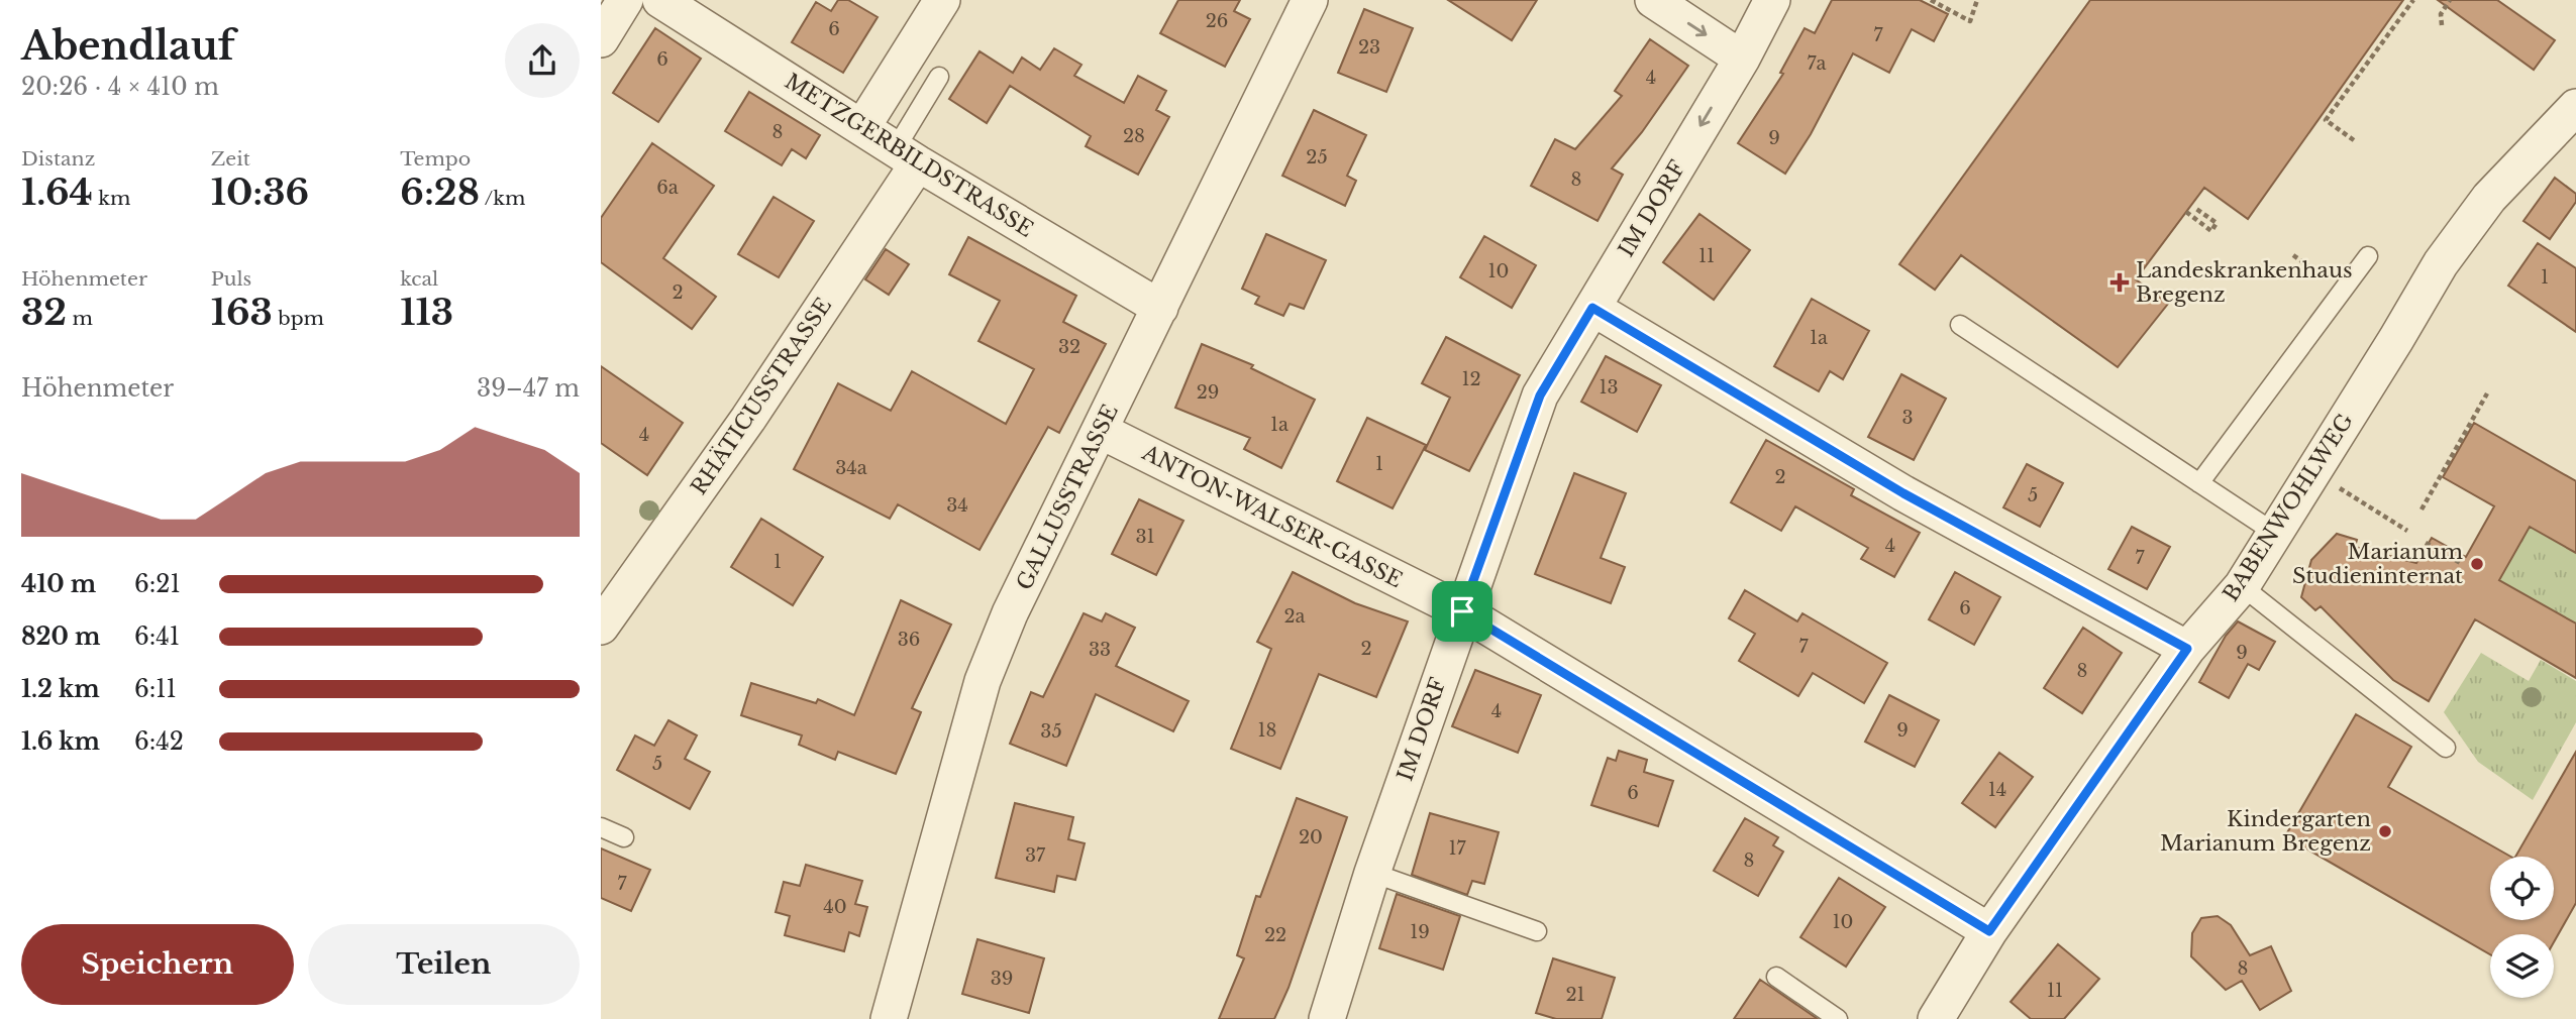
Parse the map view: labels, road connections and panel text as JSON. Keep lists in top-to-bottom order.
{
  "streets": {
    "street": [
      "METZGERBILDSTRASSE",
      "IM DORF",
      "RHÄTICUSSTRASSE",
      "GALLUSSTRASSE",
      "BABENWOHLWEG",
      "ANTON-WALSER-GASSE"
    ]
  },
  "crossings": [
    ["METZGERBILDSTRASSE", "RHÄTICUSSTRASSE"],
    ["METZGERBILDSTRASSE", "GALLUSSTRASSE"],
    ["IM DORF", "ANTON-WALSER-GASSE"],
    ["GALLUSSTRASSE", "ANTON-WALSER-GASSE"],
    ["BABENWOHLWEG", "ANTON-WALSER-GASSE"]
  ],
  "places": {
    "health": ["Landeskrankenhaus Bregenz"],
    "other": ["Marianum Studieninternat", "Kindergarten Marianum Bregenz"]
  },
  "house_numbers": [
    "26",
    "6",
    "7",
    "23",
    "6",
    "7a",
    "4",
    "8",
    "28",
    "9",
    "25",
    "8",
    "6a",
    "11",
    "10",
    "1",
    "2",
    "1a",
    "32",
    "12",
    "13",
    "29",
    "3",
    "1a",
    "4",
    "1",
    "34a",
    "2",
    "5",
    "34",
    "31",
    "4",
    "7",
    "1",
    "6",
    "2a",
    "36",
    "7",
    "2",
    "33",
    "9",
    "8",
    "4",
    "18",
    "9",
    "35",
    "5",
    "14",
    "6",
    "20",
    "17",
    "37",
    "8",
    "7",
    "40",
    "10",
    "19",
    "22",
    "8",
    "39",
    "11",
    "21"
  ],
  "page": {
    "heading": ["Abendlauf", "20:26 · 4 × 410 m"],
    "stats": [
      ["Distanz", "1.64 km"],
      ["Zeit", "10:36"],
      ["Tempo", "6:28 /km"],
      ["Höhenmeter", "32 m"],
      ["Puls", "163 bpm"],
      ["kcal", "113"]
    ],
    "chart": ["Höhenmeter", "39–47 m"],
    "list": [
      {
        "name": "410 m",
        "note": "6:21"
      },
      {
        "name": "820 m",
        "note": "6:41"
      },
      {
        "name": "1.2 km",
        "note": "6:11"
      },
      {
        "name": "1.6 km",
        "note": "6:42"
      }
    ],
    "buttons": ["Speichern", "Teilen"]
  }
}
